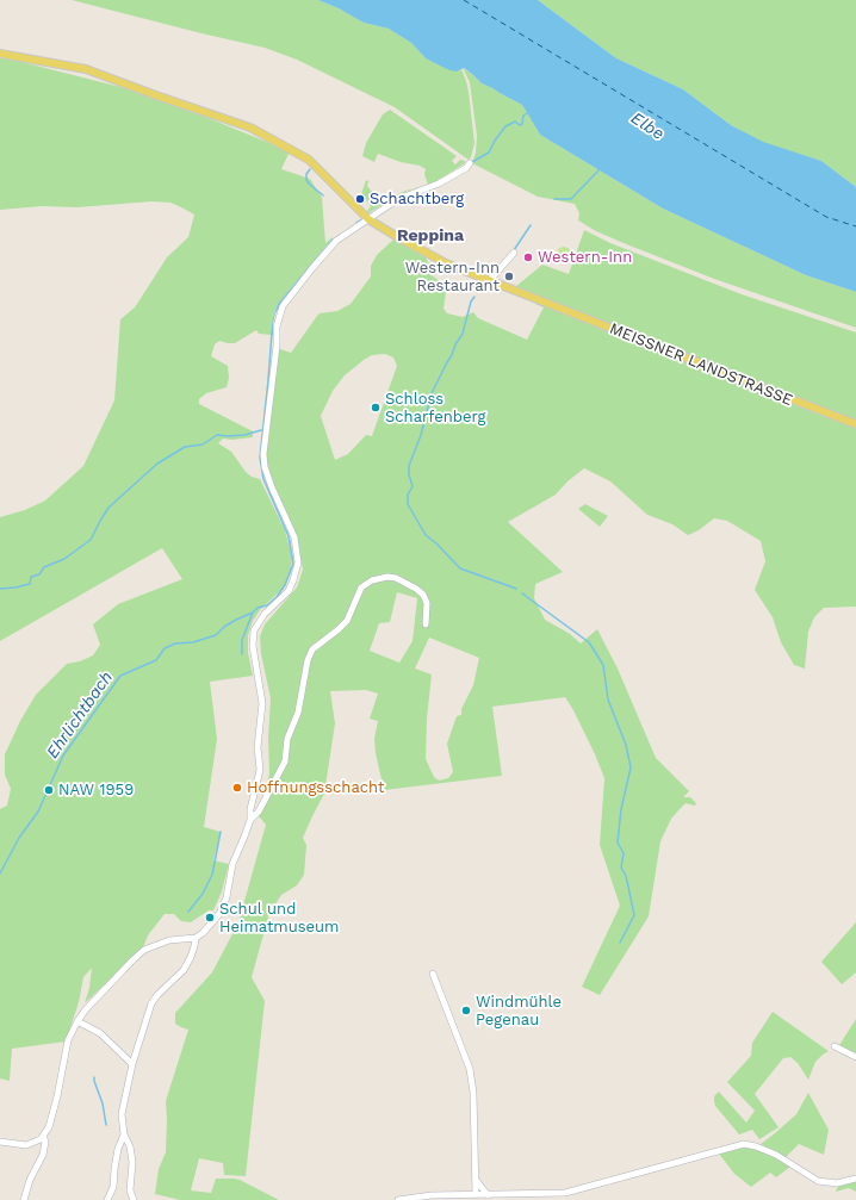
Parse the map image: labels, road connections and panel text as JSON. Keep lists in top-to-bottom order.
{
  "streets": {
    "main road": ["MEISSNER LANDSTRASSE"]
  },
  "districts": ["Reppina"],
  "water": ["Elbe", "Ehrlichtbach"],
  "places": [
    "Schachtberg",
    "Western-Inn",
    "Western-Inn Restaurant",
    "Schloss Scharfenberg",
    "Hoffnungsschacht",
    "NAW 1959",
    "Schul und Heimatmuseum",
    "Windmühle Pegenau"
  ]
}
